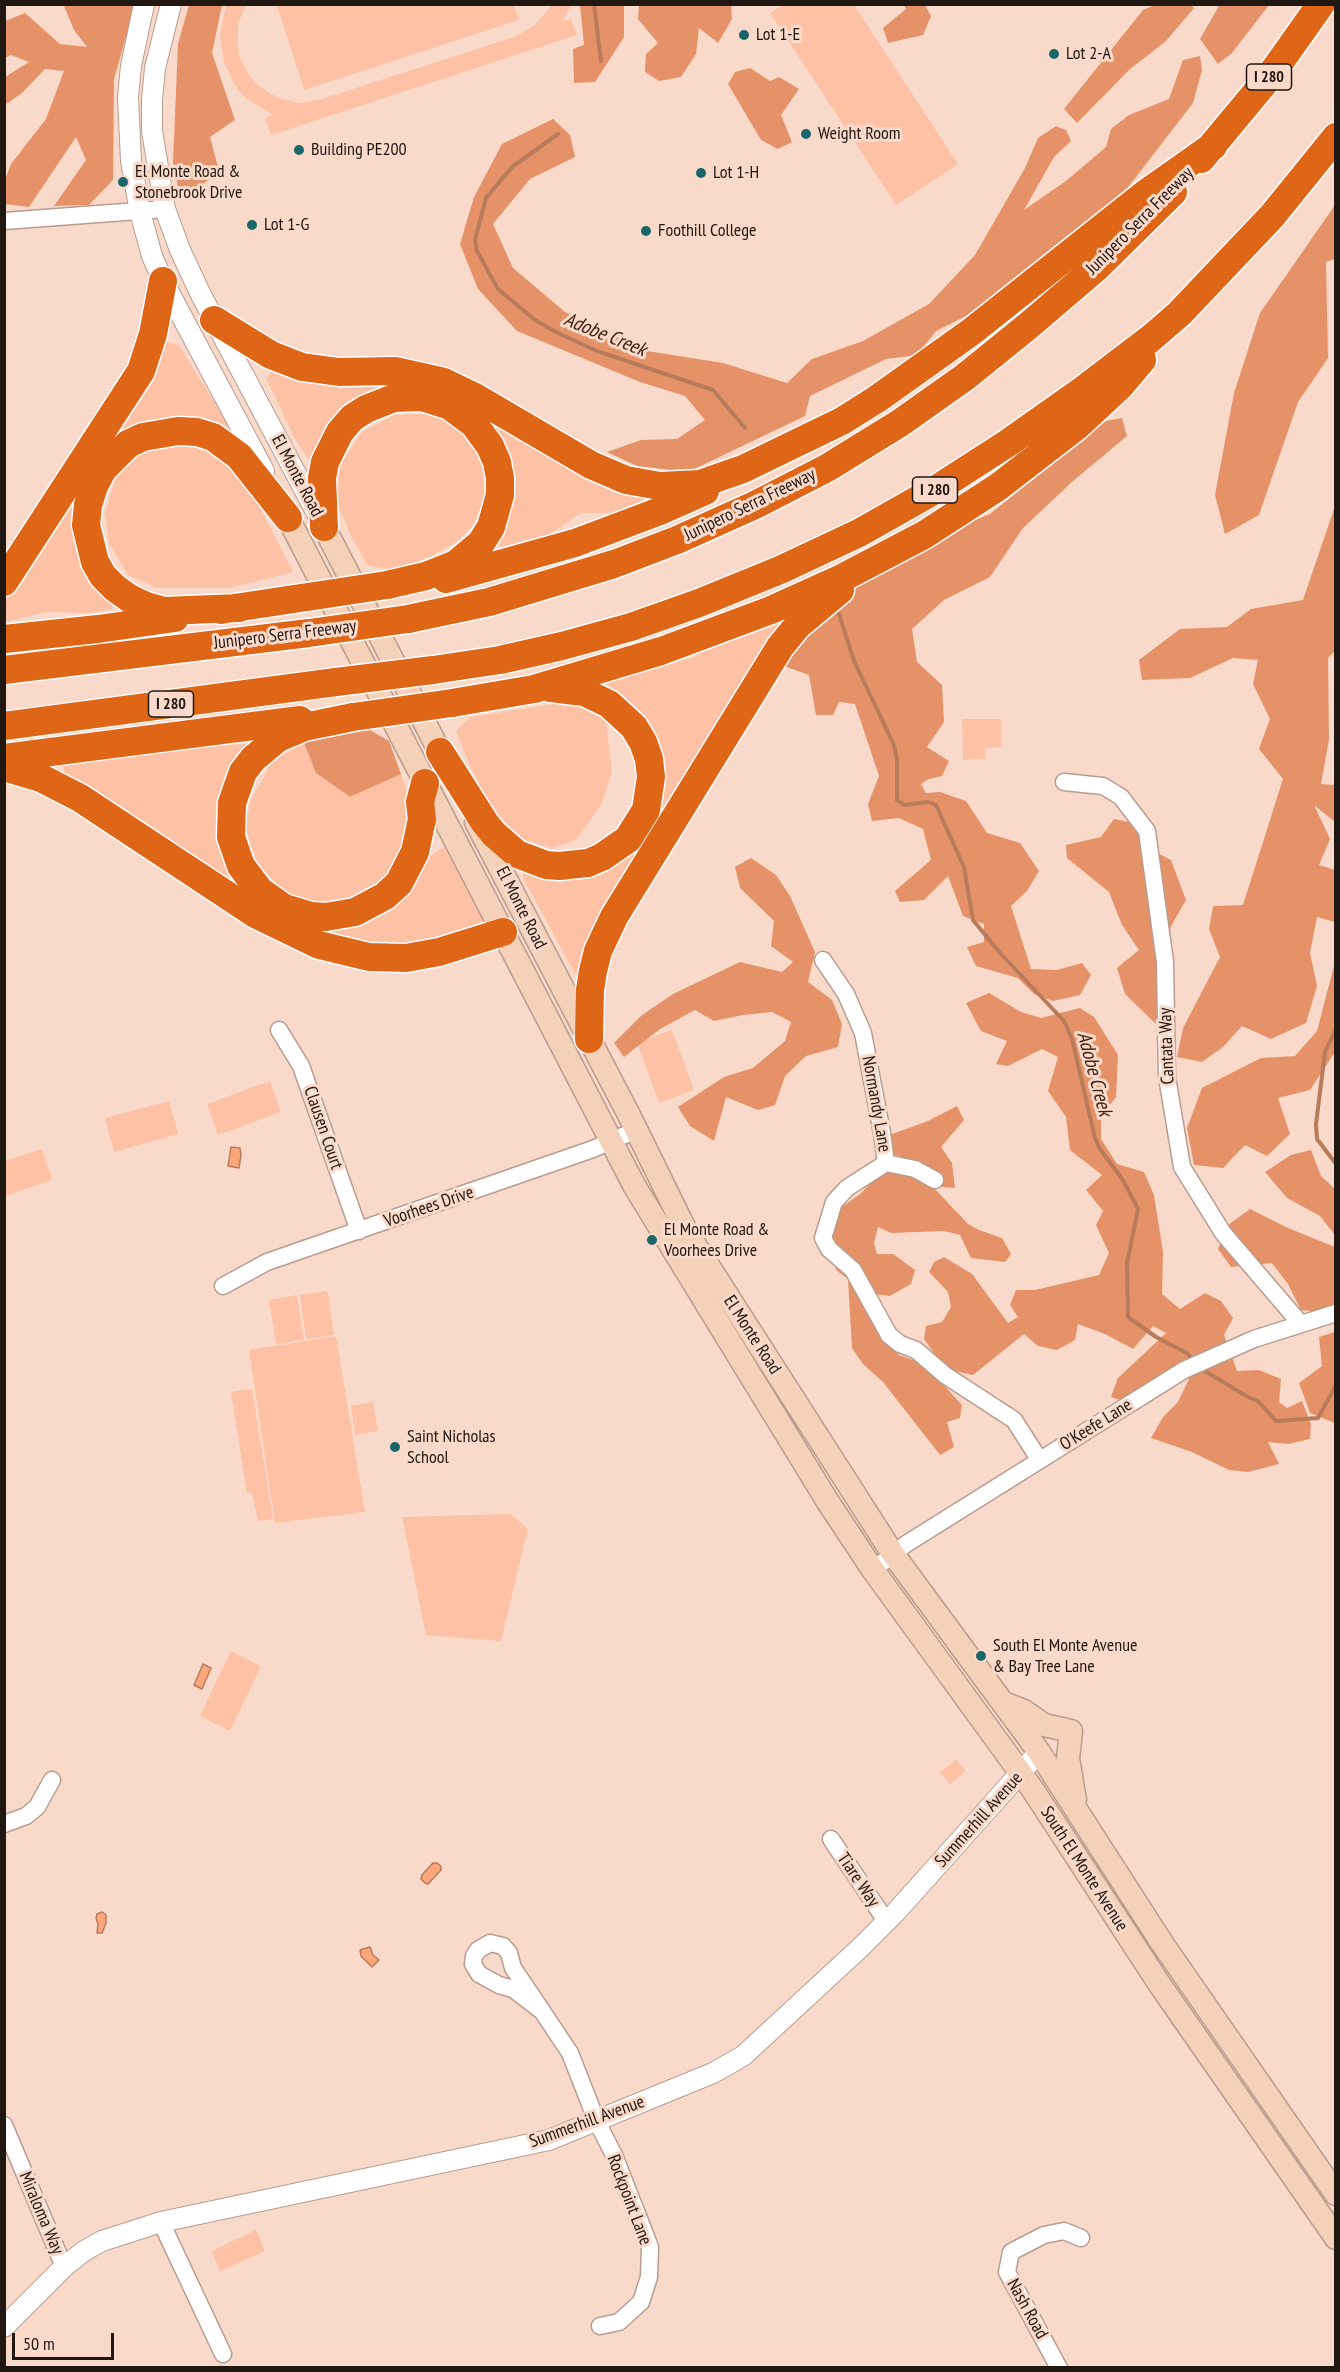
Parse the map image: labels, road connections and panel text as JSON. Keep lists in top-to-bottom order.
{
  "streets": {
    "highway": ["I 280", "Junipero Serra Freeway"],
    "main road": ["El Monte Road", "South El Monte Avenue"],
    "street": [
      "Cantata Way",
      "Normandy Lane",
      "Clausen Court",
      "Voorhees Drive",
      "O'Keefe Lane",
      "Summerhill Avenue",
      "Tiare Way",
      "Rockpoint Lane",
      "Miraloma Way",
      "Nash Road"
    ]
  },
  "crossings": [
    ["El Monte Road", "Voorhees Drive"],
    ["El Monte Road", "O'Keefe Lane"],
    ["El Monte Road", "Summerhill Avenue"],
    ["El Monte Road", "South El Monte Avenue"],
    ["Cantata Way", "O'Keefe Lane"],
    ["Normandy Lane", "O'Keefe Lane"],
    ["Clausen Court", "Voorhees Drive"],
    ["O'Keefe Lane", "South El Monte Avenue"],
    ["Summerhill Avenue", "South El Monte Avenue"],
    ["Summerhill Avenue", "Tiare Way"],
    ["Summerhill Avenue", "Rockpoint Lane"],
    ["Summerhill Avenue", "Miraloma Way"]
  ],
  "water": ["Adobe Creek"],
  "places": [
    "Lot 1-E",
    "Lot 2-A",
    "Weight Room",
    "Building PE200",
    "Lot 1-H",
    "El Monte Road & Stonebrook Drive",
    "Lot 1-G",
    "Foothill College",
    "El Monte Road & Voorhees Drive",
    "Saint Nicholas School",
    "South El Monte Avenue & Bay Tree Lane"
  ],
  "scale_bar": "50 m"
}
